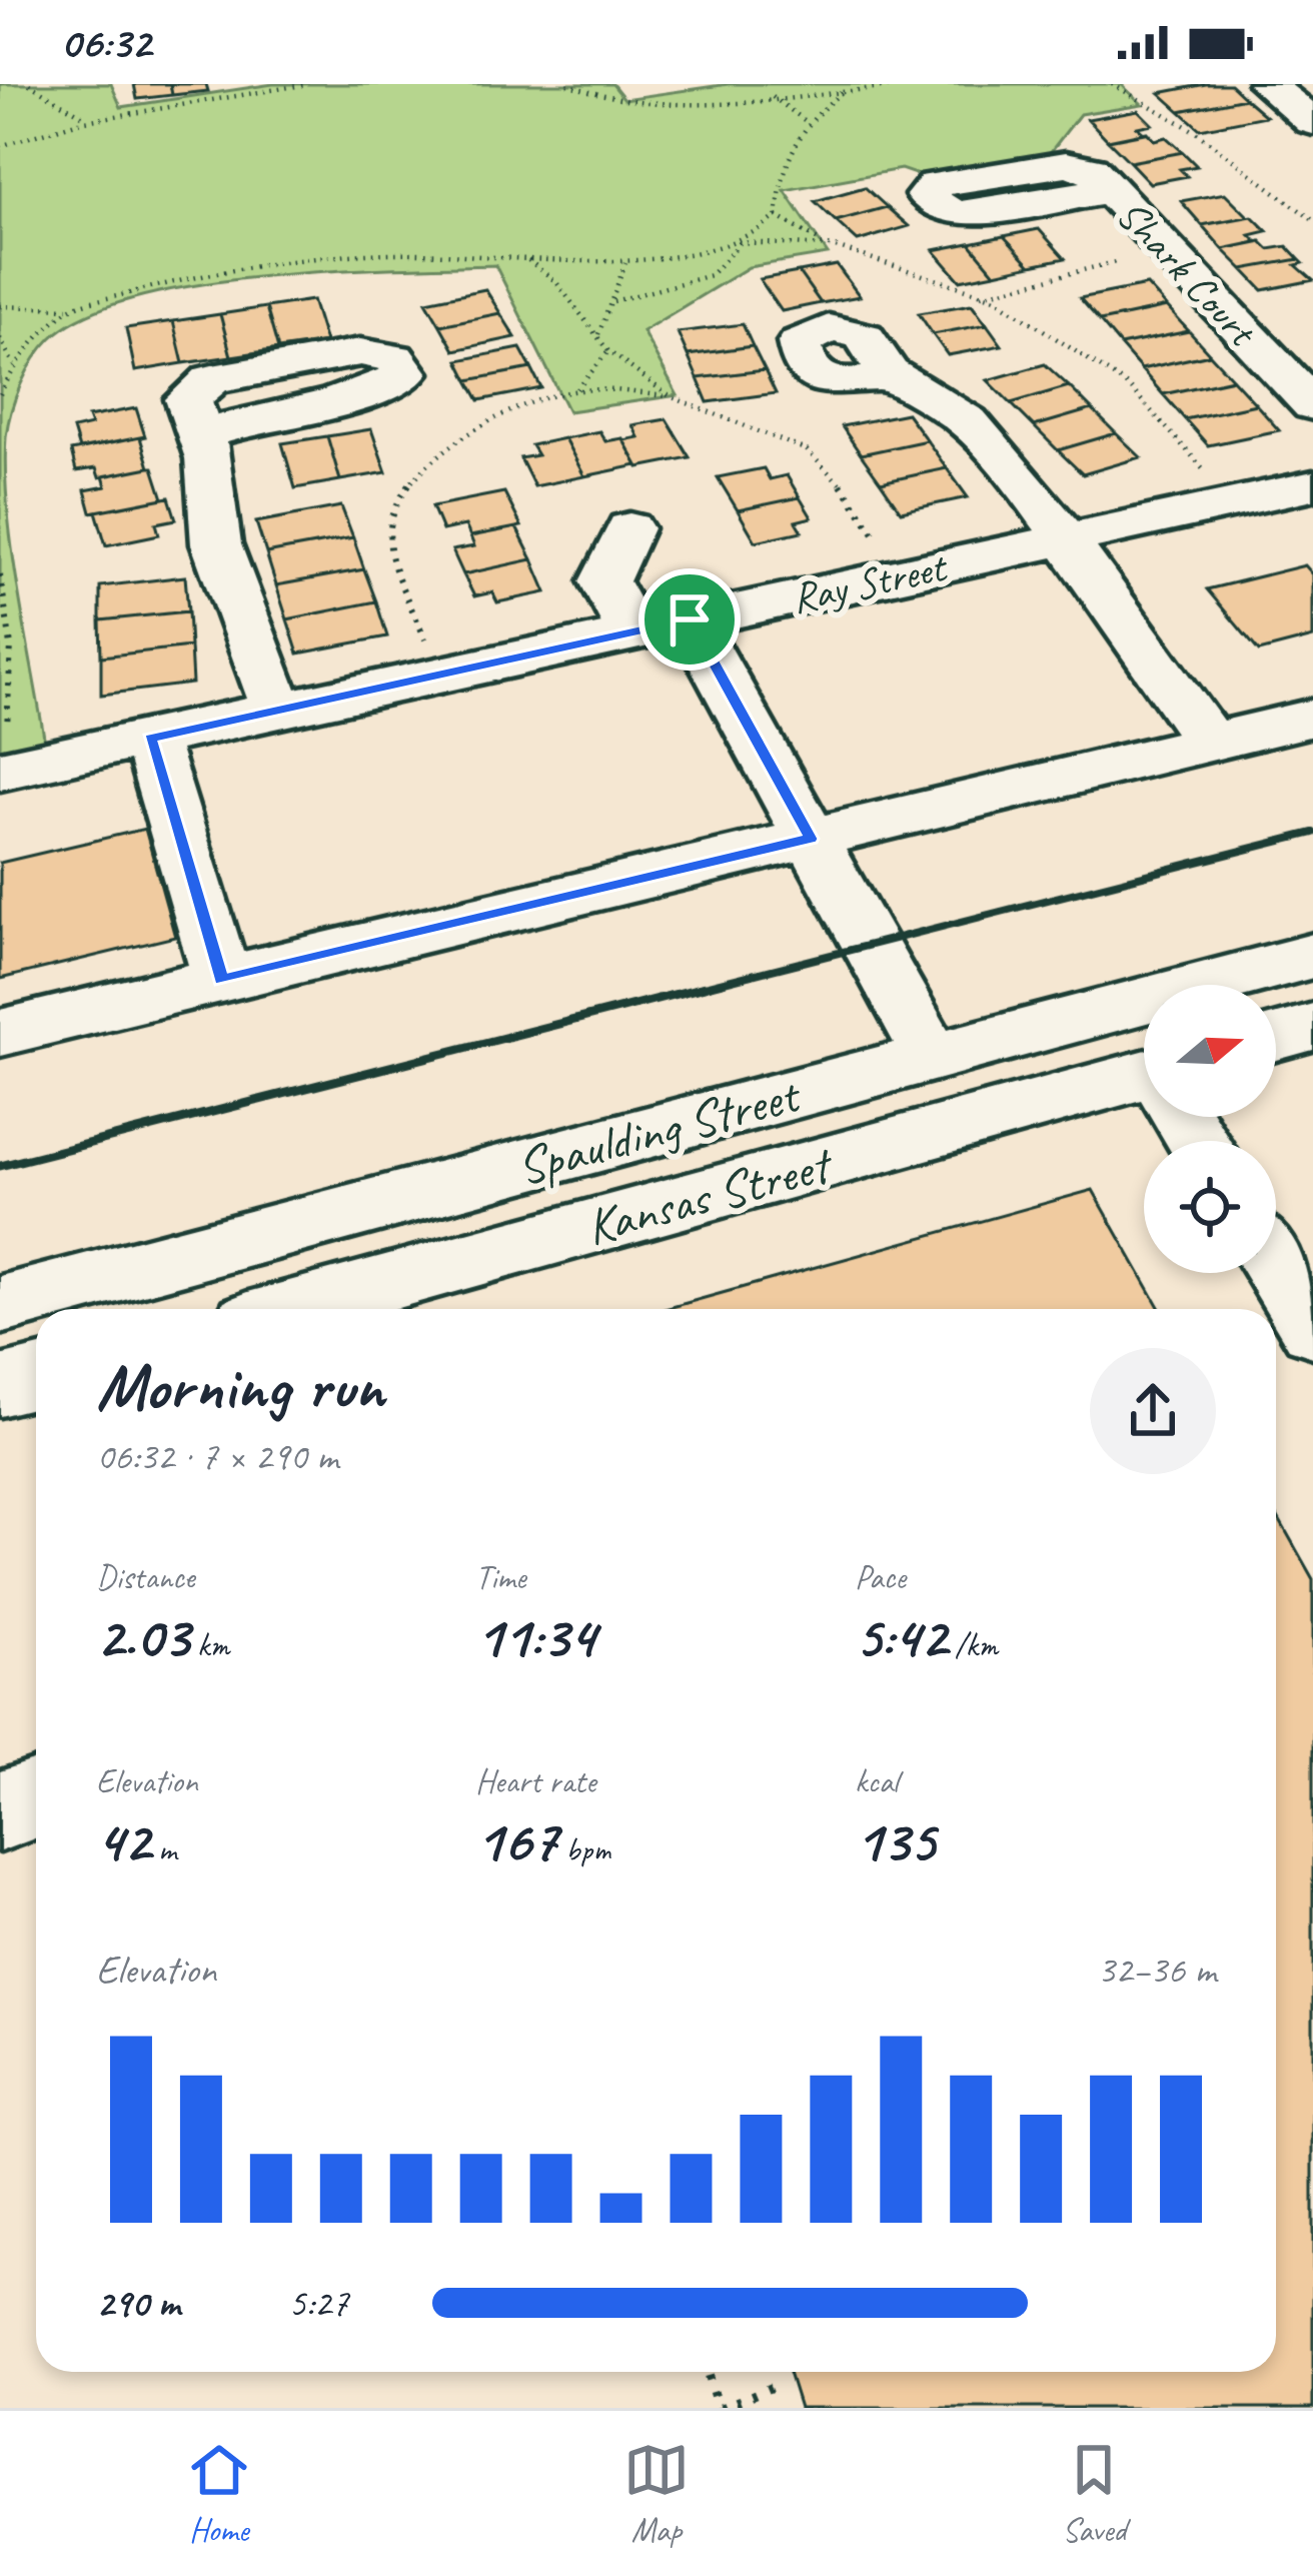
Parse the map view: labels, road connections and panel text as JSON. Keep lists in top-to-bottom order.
{
  "streets": {
    "street": [
      "Shark Court",
      "Ray Street",
      "Spaulding Street",
      "Kansas Street"
    ]
  },
  "north": "right",
  "page": {
    "status": "06:32",
    "heading": ["Morning run", "06:32 · 7 × 290 m"],
    "stats": [
      ["Distance", "2.03 km"],
      ["Time", "11:34"],
      ["Pace", "5:42 /km"],
      ["Elevation", "42 m"],
      ["Heart rate", "167 bpm"],
      ["kcal", "135"]
    ],
    "chart": ["Elevation", "32–36 m"],
    "list": [
      {
        "name": "290 m",
        "note": "5:27"
      }
    ],
    "tabs": ["Home", "Map", "Saved"]
  }
}
